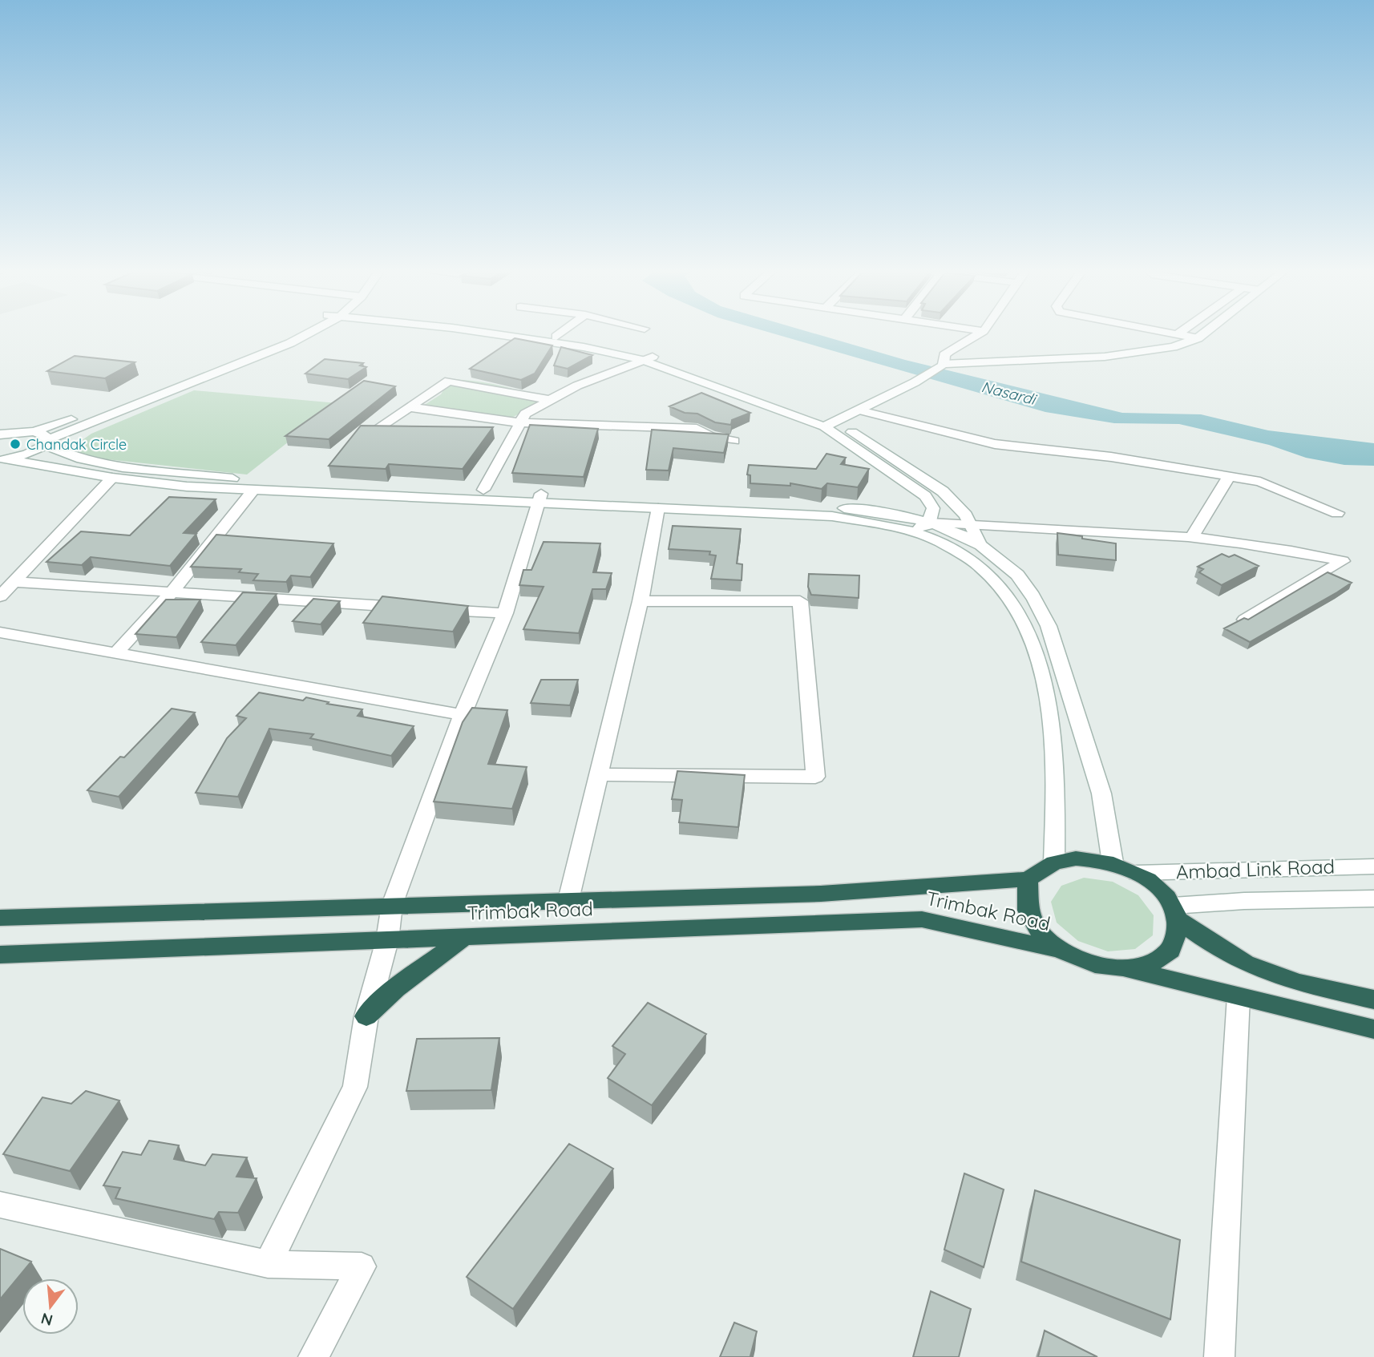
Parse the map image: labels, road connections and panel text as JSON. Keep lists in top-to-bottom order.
{
  "streets": {
    "highway": ["Trimbak Road"],
    "street": ["Ambad Link Road"]
  },
  "crossings": [
    ["Ambad Link Road", "Trimbak Road"]
  ],
  "water": ["Nasardi"],
  "places": ["Chandak Circle"],
  "north": "bottom"
}
